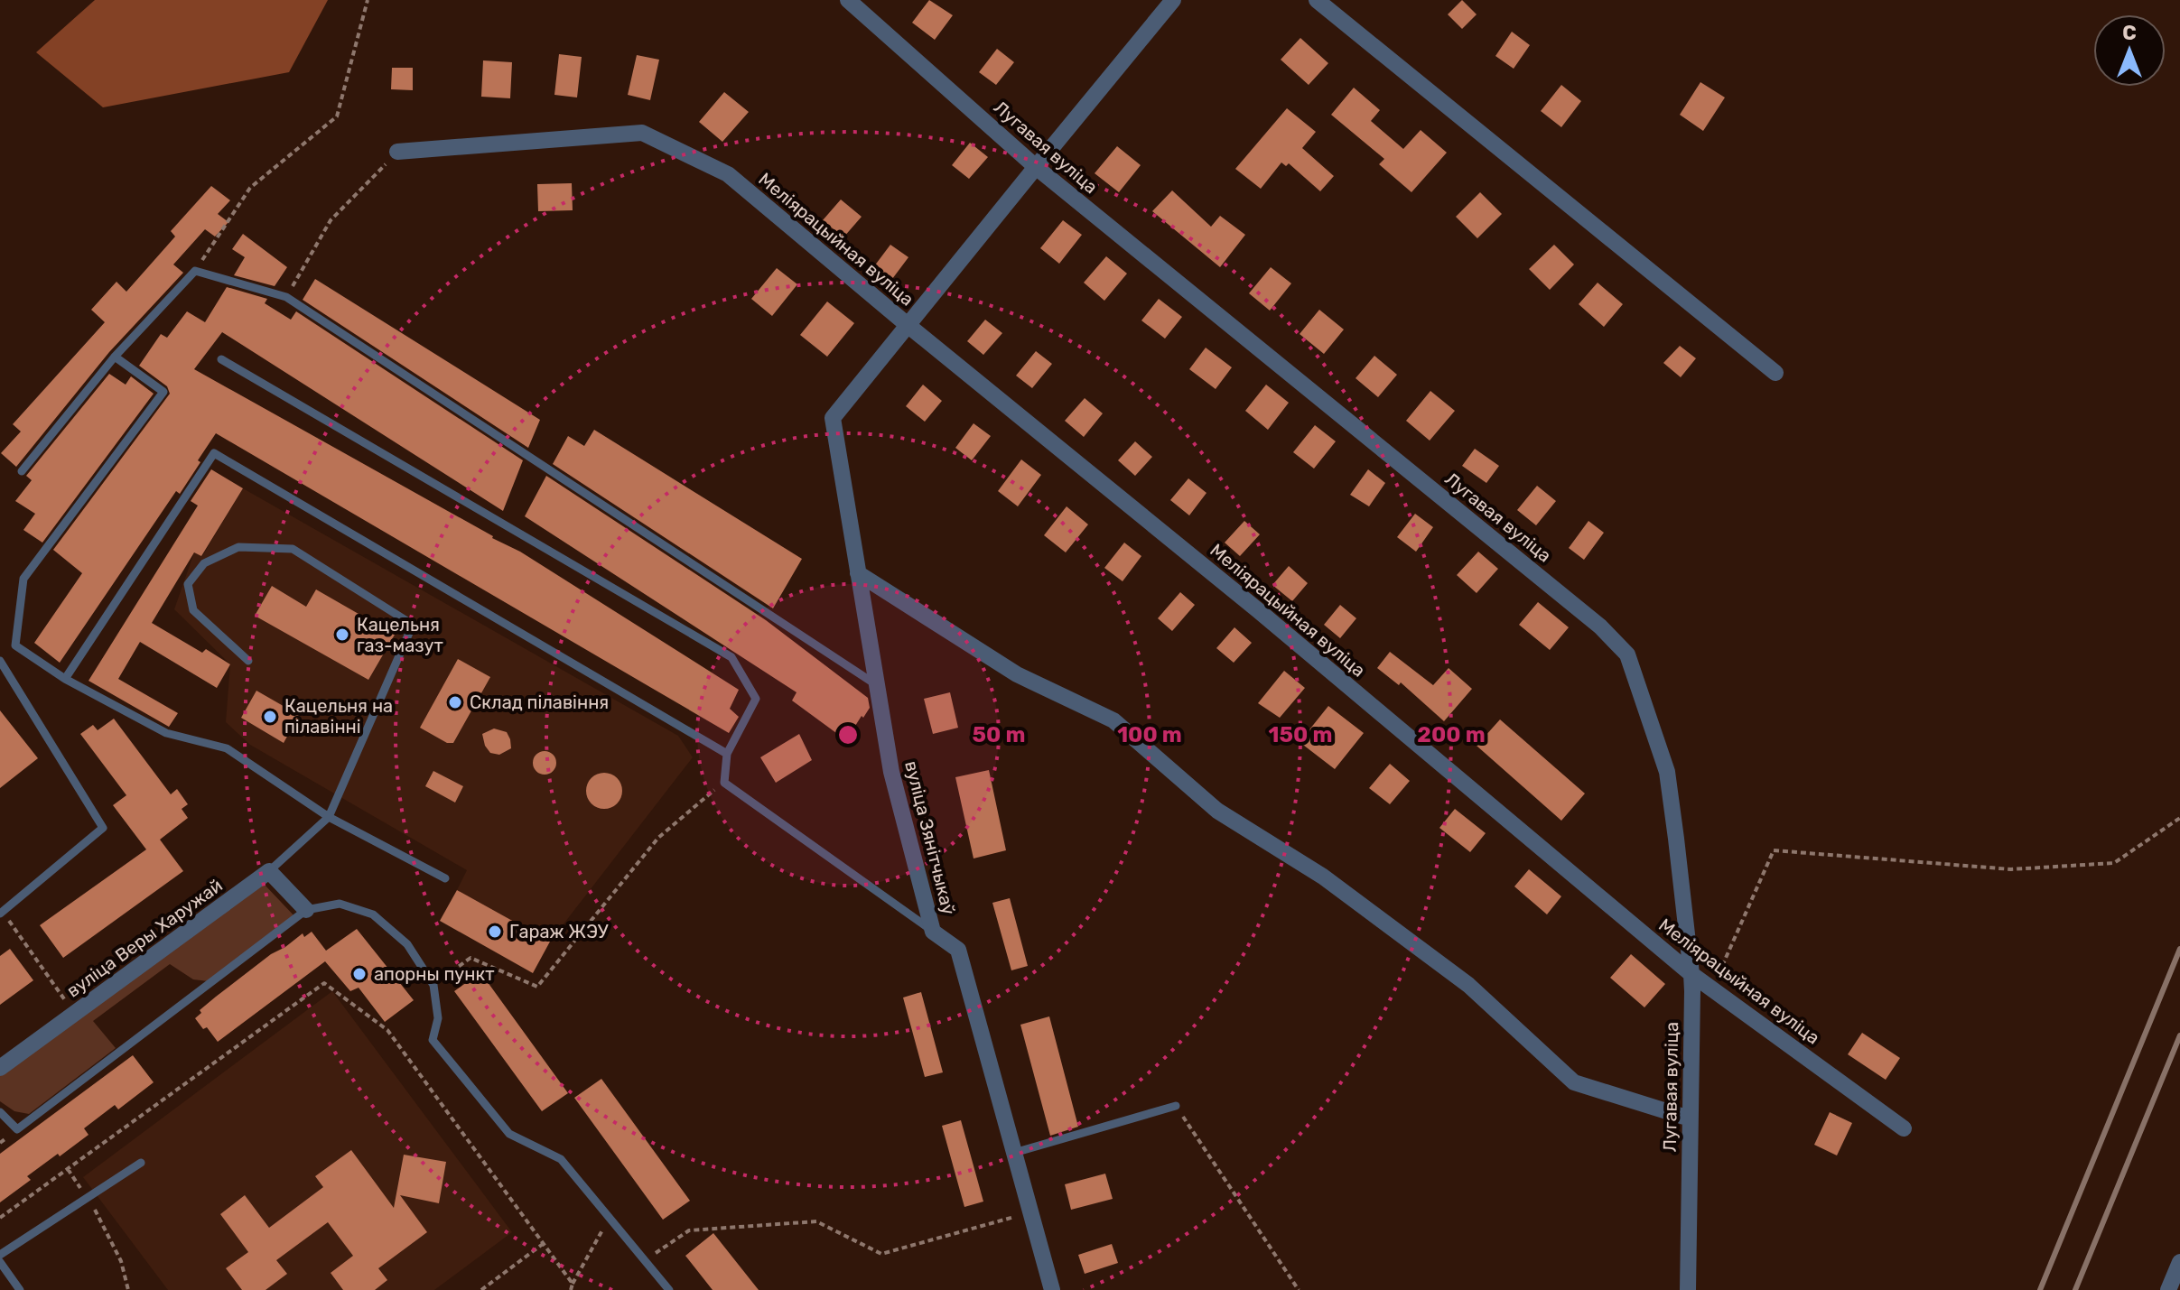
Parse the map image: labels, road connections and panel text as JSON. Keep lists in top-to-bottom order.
{
  "streets": {
    "street": [
      "Лугавая вуліца",
      "Меліярацыйная вуліца",
      "вуліца Зянітчыкаў",
      "вуліца Веры Харужай"
    ]
  },
  "crossings": [
    ["Лугавая вуліца", "Меліярацыйная вуліца"],
    ["Меліярацыйная вуліца", "вуліца Зянітчыкаў"]
  ],
  "places": [
    "Кацельня газ-мазут",
    "Склад пілавіння",
    "Кацельня на пілавінні",
    "Гараж ЖЭУ",
    "апорны пункт"
  ],
  "north": "top",
  "rings": [
    "50 m",
    "100 m",
    "150 m",
    "200 m"
  ]
}
